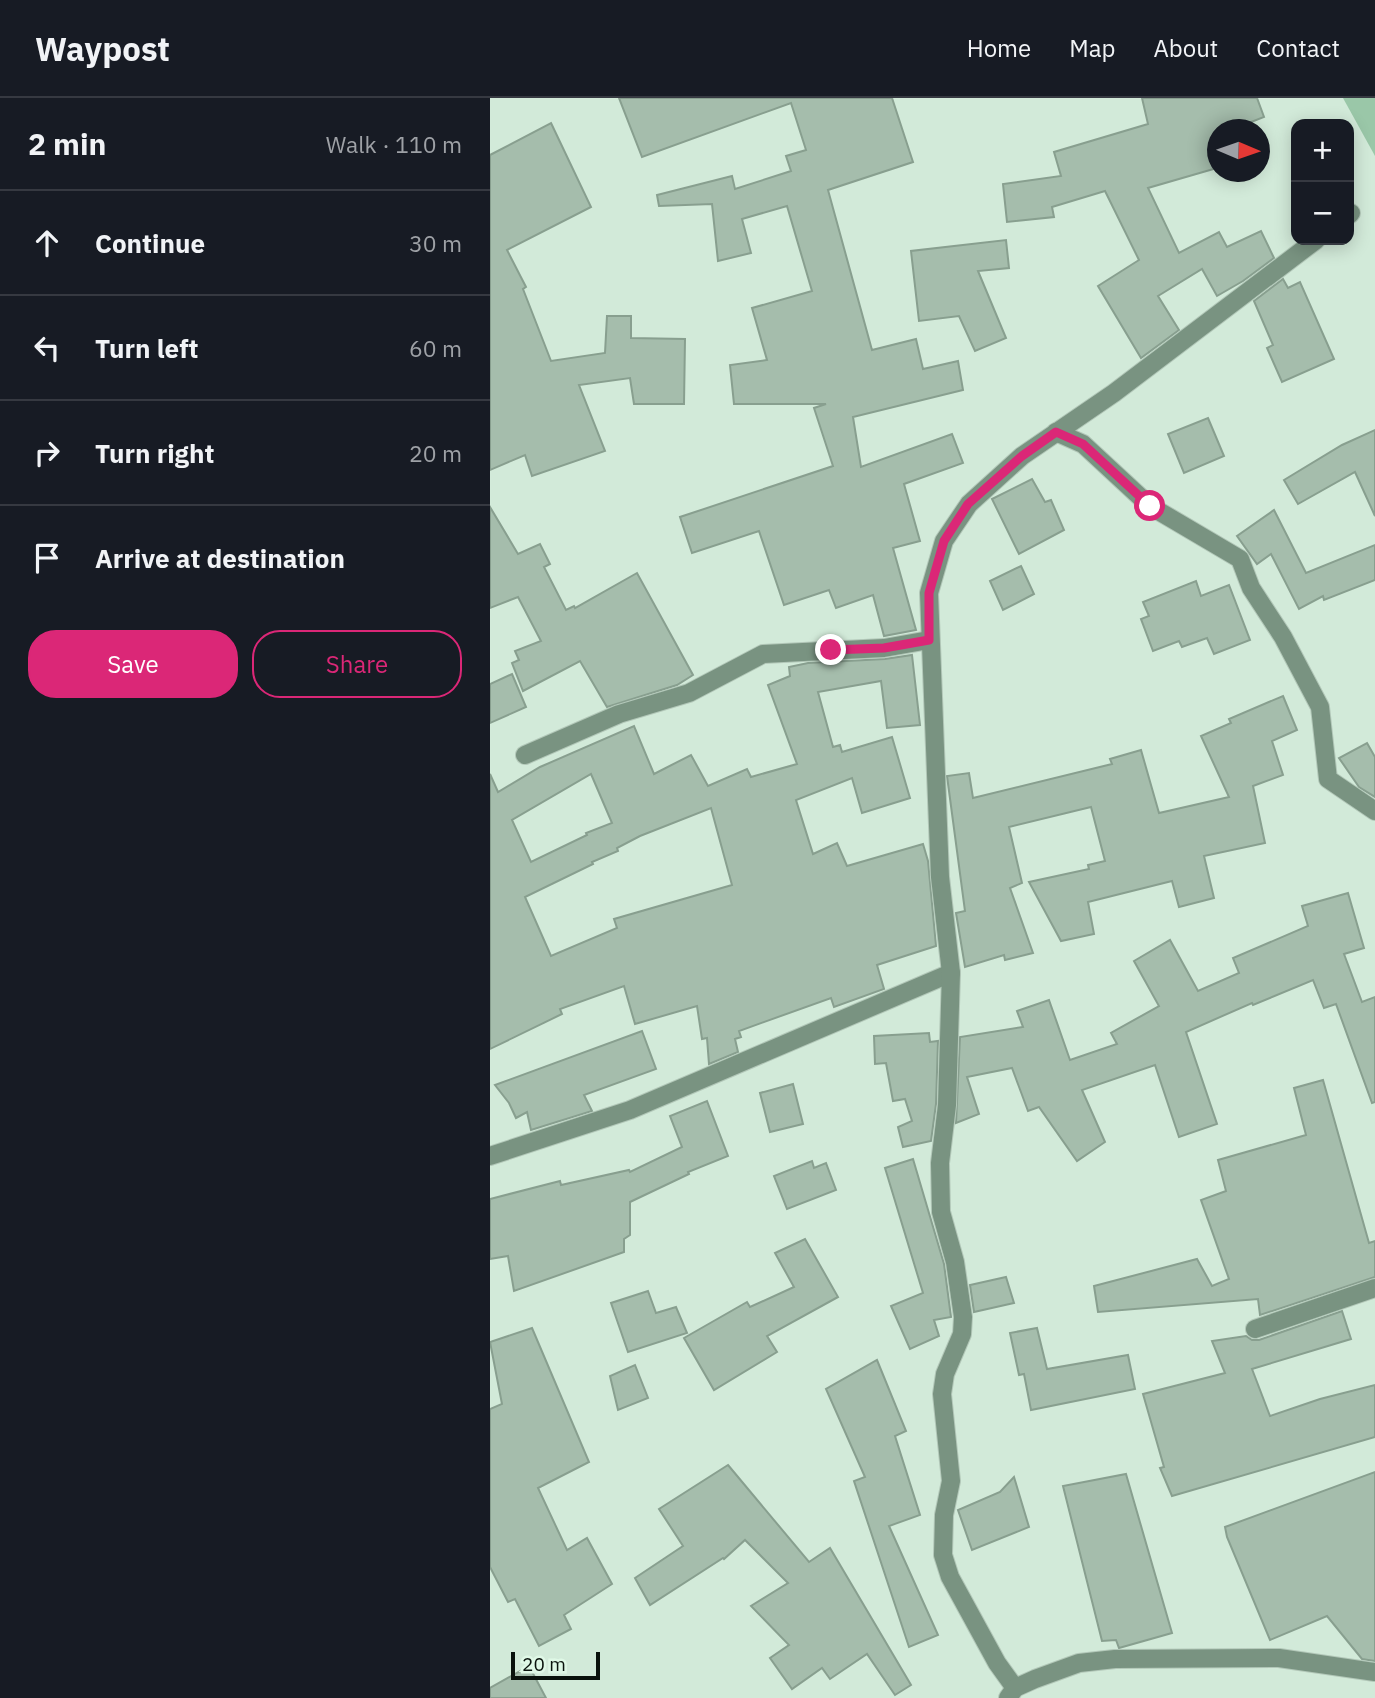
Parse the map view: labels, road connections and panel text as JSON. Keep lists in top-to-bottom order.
{
  "scale_bar": "20 m",
  "north": "right",
  "page": {
    "header": "Waypost",
    "nav": [
      "Home",
      "Map",
      "About",
      "Contact"
    ],
    "heading": ["2 min", "Walk · 110 m"],
    "map_buttons": ["+", "−"],
    "list": [
      ["Continue", "30 m"],
      ["Turn left", "60 m"],
      ["Turn right", "20 m"],
      "Arrive at destination"
    ],
    "buttons": ["Save", "Share"],
    "scale": "20 m"
  }
}
